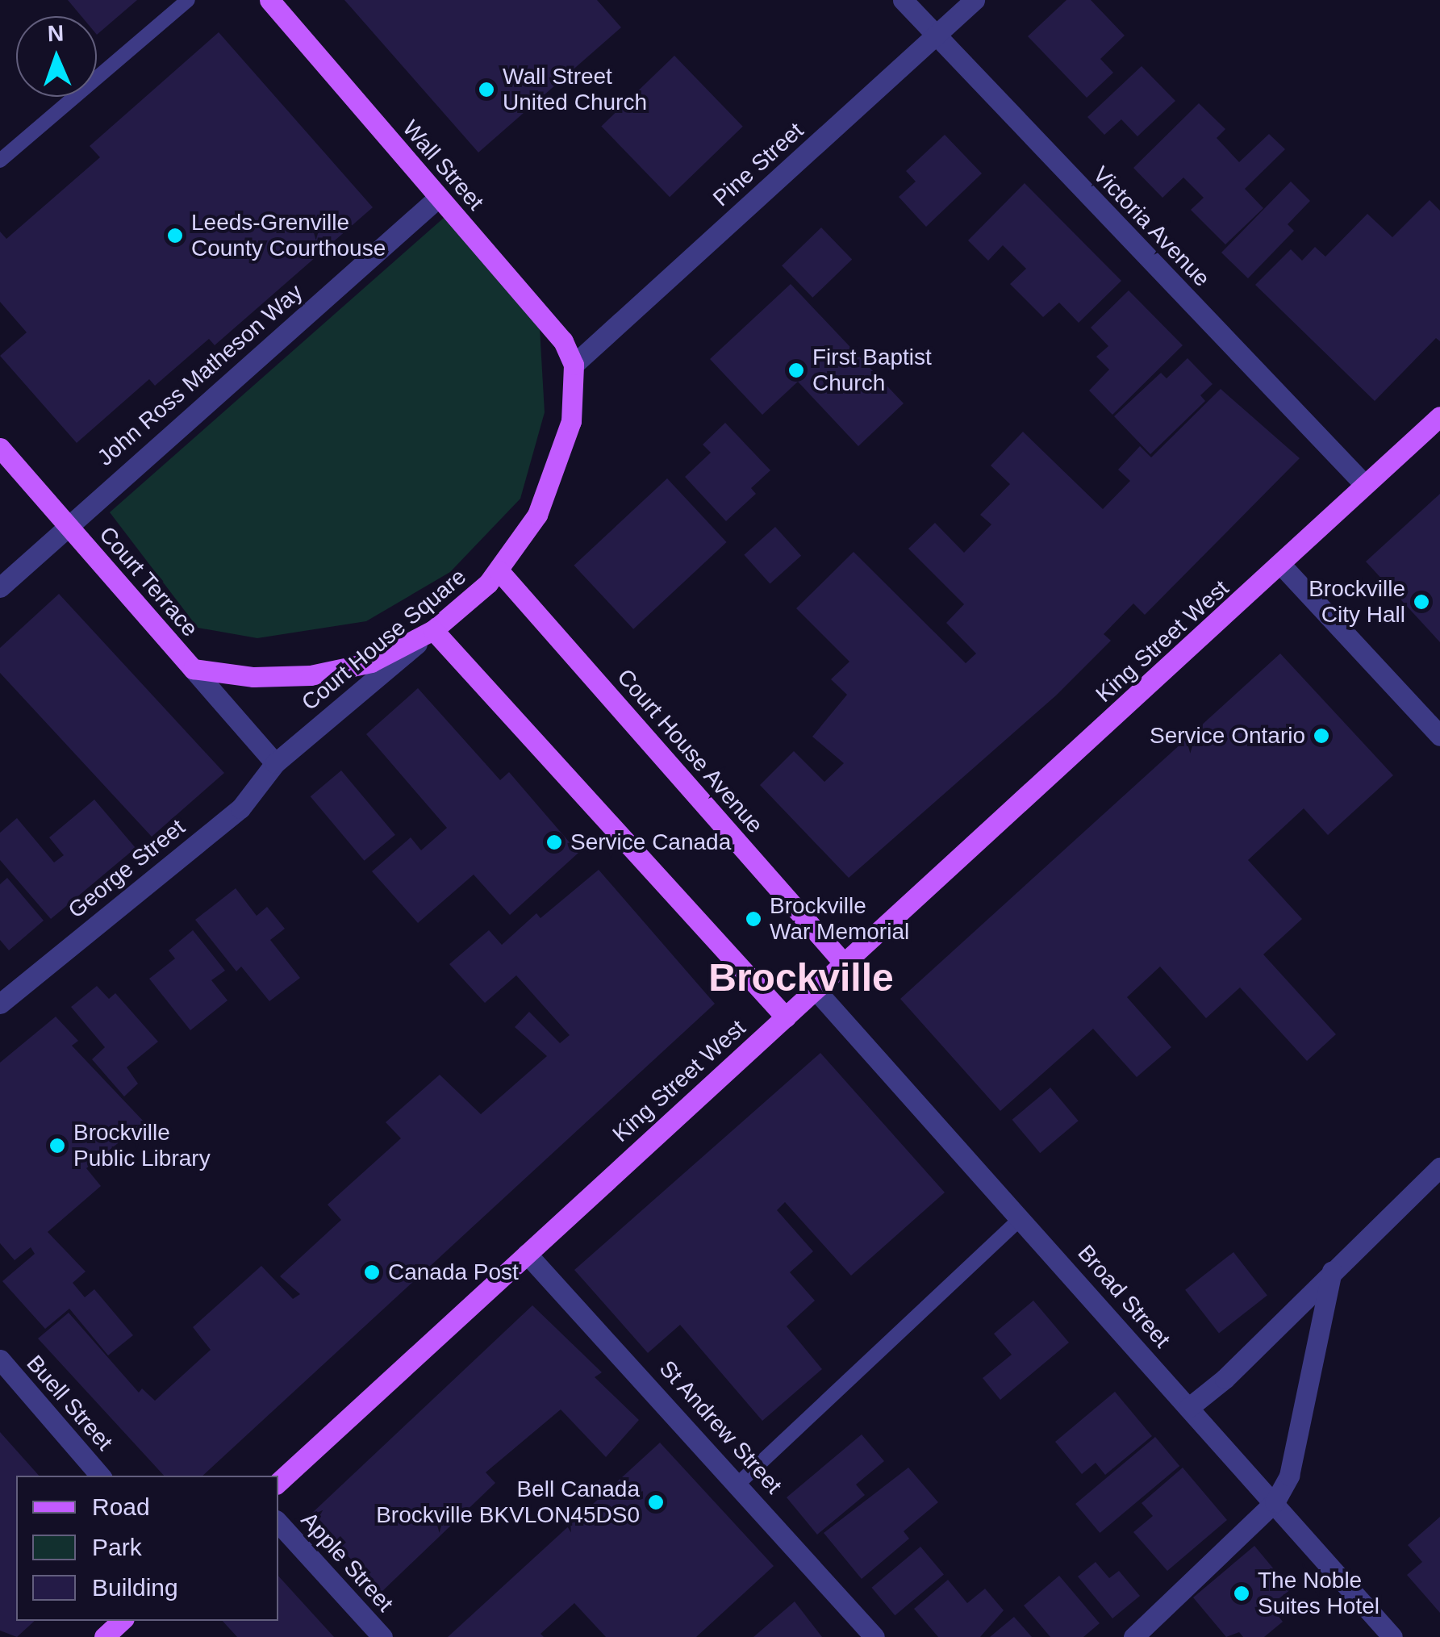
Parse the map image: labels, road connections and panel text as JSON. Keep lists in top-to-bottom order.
{
  "streets": {
    "main road": [
      "Wall Street",
      "Court Terrace",
      "Court House Square",
      "King Street West",
      "Court House Avenue"
    ],
    "street": [
      "Pine Street",
      "Victoria Avenue",
      "John Ross Matheson Way",
      "George Street",
      "Broad Street",
      "Buell Street",
      "St Andrew Street",
      "Apple Street"
    ]
  },
  "crossings": [
    ["Pine Street", "Wall Street"],
    ["Pine Street", "Victoria Avenue"],
    ["Pine Street", "Court House Square"],
    ["Wall Street", "John Ross Matheson Way"],
    ["Wall Street", "Court House Square"],
    ["Victoria Avenue", "King Street West"],
    ["John Ross Matheson Way", "Court Terrace"],
    ["Court Terrace", "Court House Square"],
    ["Court Terrace", "George Street"],
    ["Court House Square", "Court House Avenue"],
    ["Court House Square", "George Street"],
    ["King Street West", "Court House Avenue"],
    ["King Street West", "Broad Street"],
    ["King Street West", "St Andrew Street"]
  ],
  "districts": ["Brockville"],
  "places": [
    "Wall Street United Church",
    "Leeds-Grenville County Courthouse",
    "First Baptist Church",
    "Brockville City Hall",
    "Service Ontario",
    "Service Canada",
    "Brockville War Memorial",
    "Brockville Public Library",
    "Canada Post",
    "Bell Canada Brockville BKVLON45DS0",
    "The Noble Suites Hotel"
  ],
  "legend": ["Road", "Park", "Building"],
  "north": "top"
}
